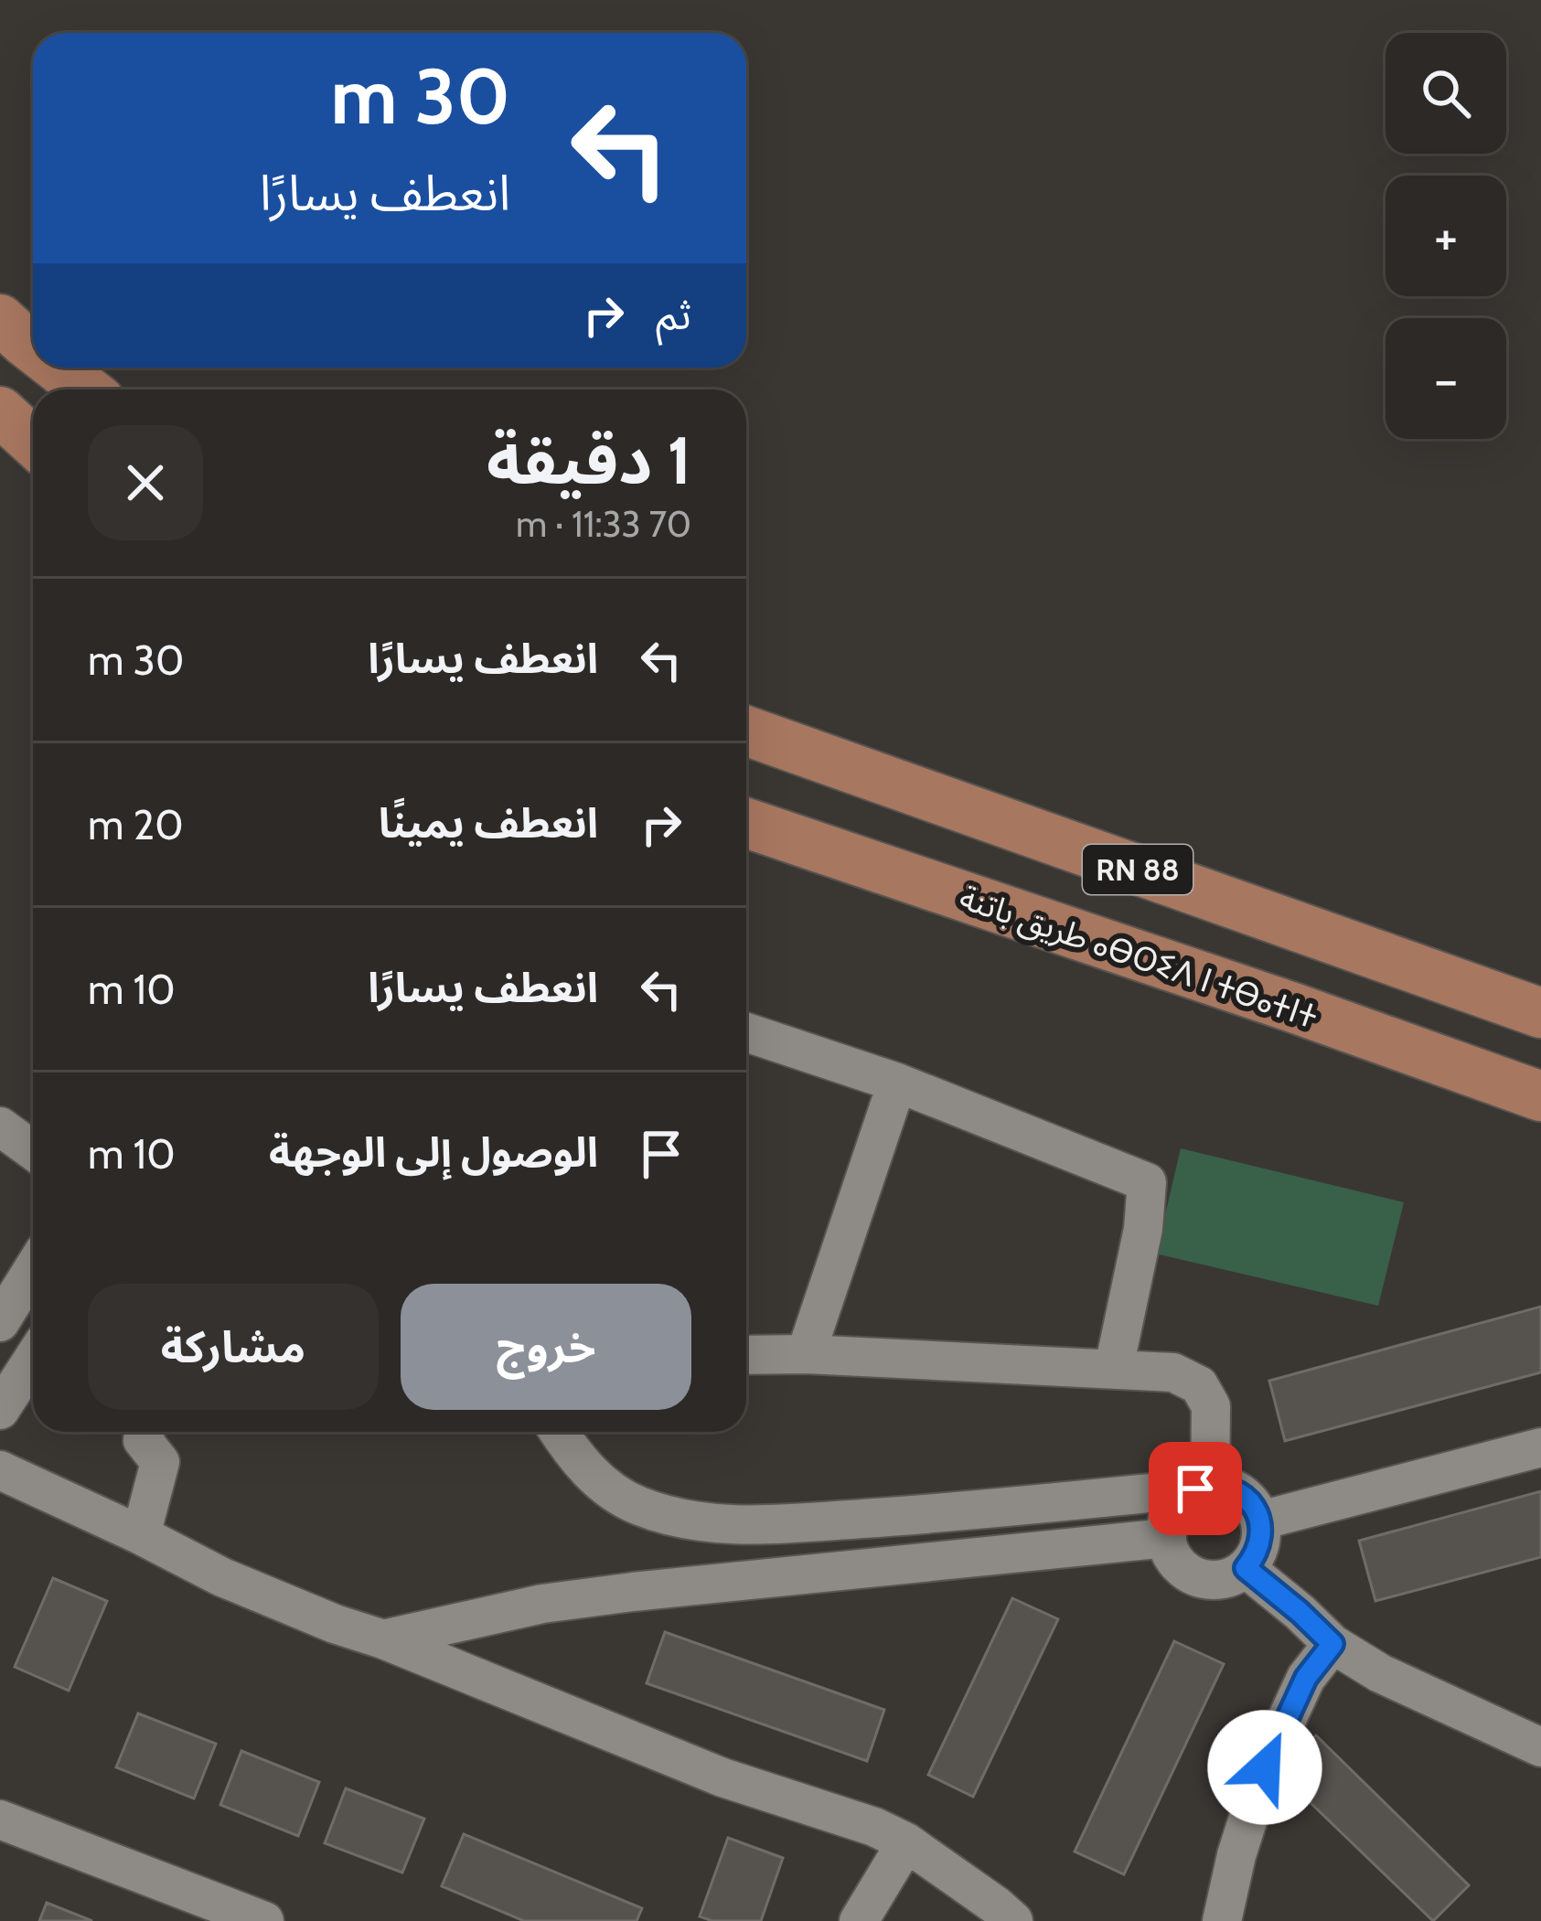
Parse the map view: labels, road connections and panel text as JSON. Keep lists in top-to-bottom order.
{
  "streets": {
    "main road": ["RN 88", "طريق باتنة ⴰⴱⵔⵉⴷ ⵏ ⵜⴱⴰⵜⵏⵜ"]
  },
  "page": {
    "map_buttons": ["+", "−"],
    "turn": ["30 m", "انعطف يسارًا"],
    "then": "ثم",
    "heading": ["1 دقيقة", "70 m · 11:33"],
    "list": [
      {
        "name": "انعطف يسارًا",
        "value": "30 m"
      },
      {
        "name": "انعطف يمينًا",
        "value": "20 m"
      },
      {
        "name": "انعطف يسارًا",
        "value": "10 m"
      },
      {
        "name": "الوصول إلى الوجهة",
        "value": "10 m"
      }
    ],
    "buttons": ["خروج", "مشاركة"]
  }
}
